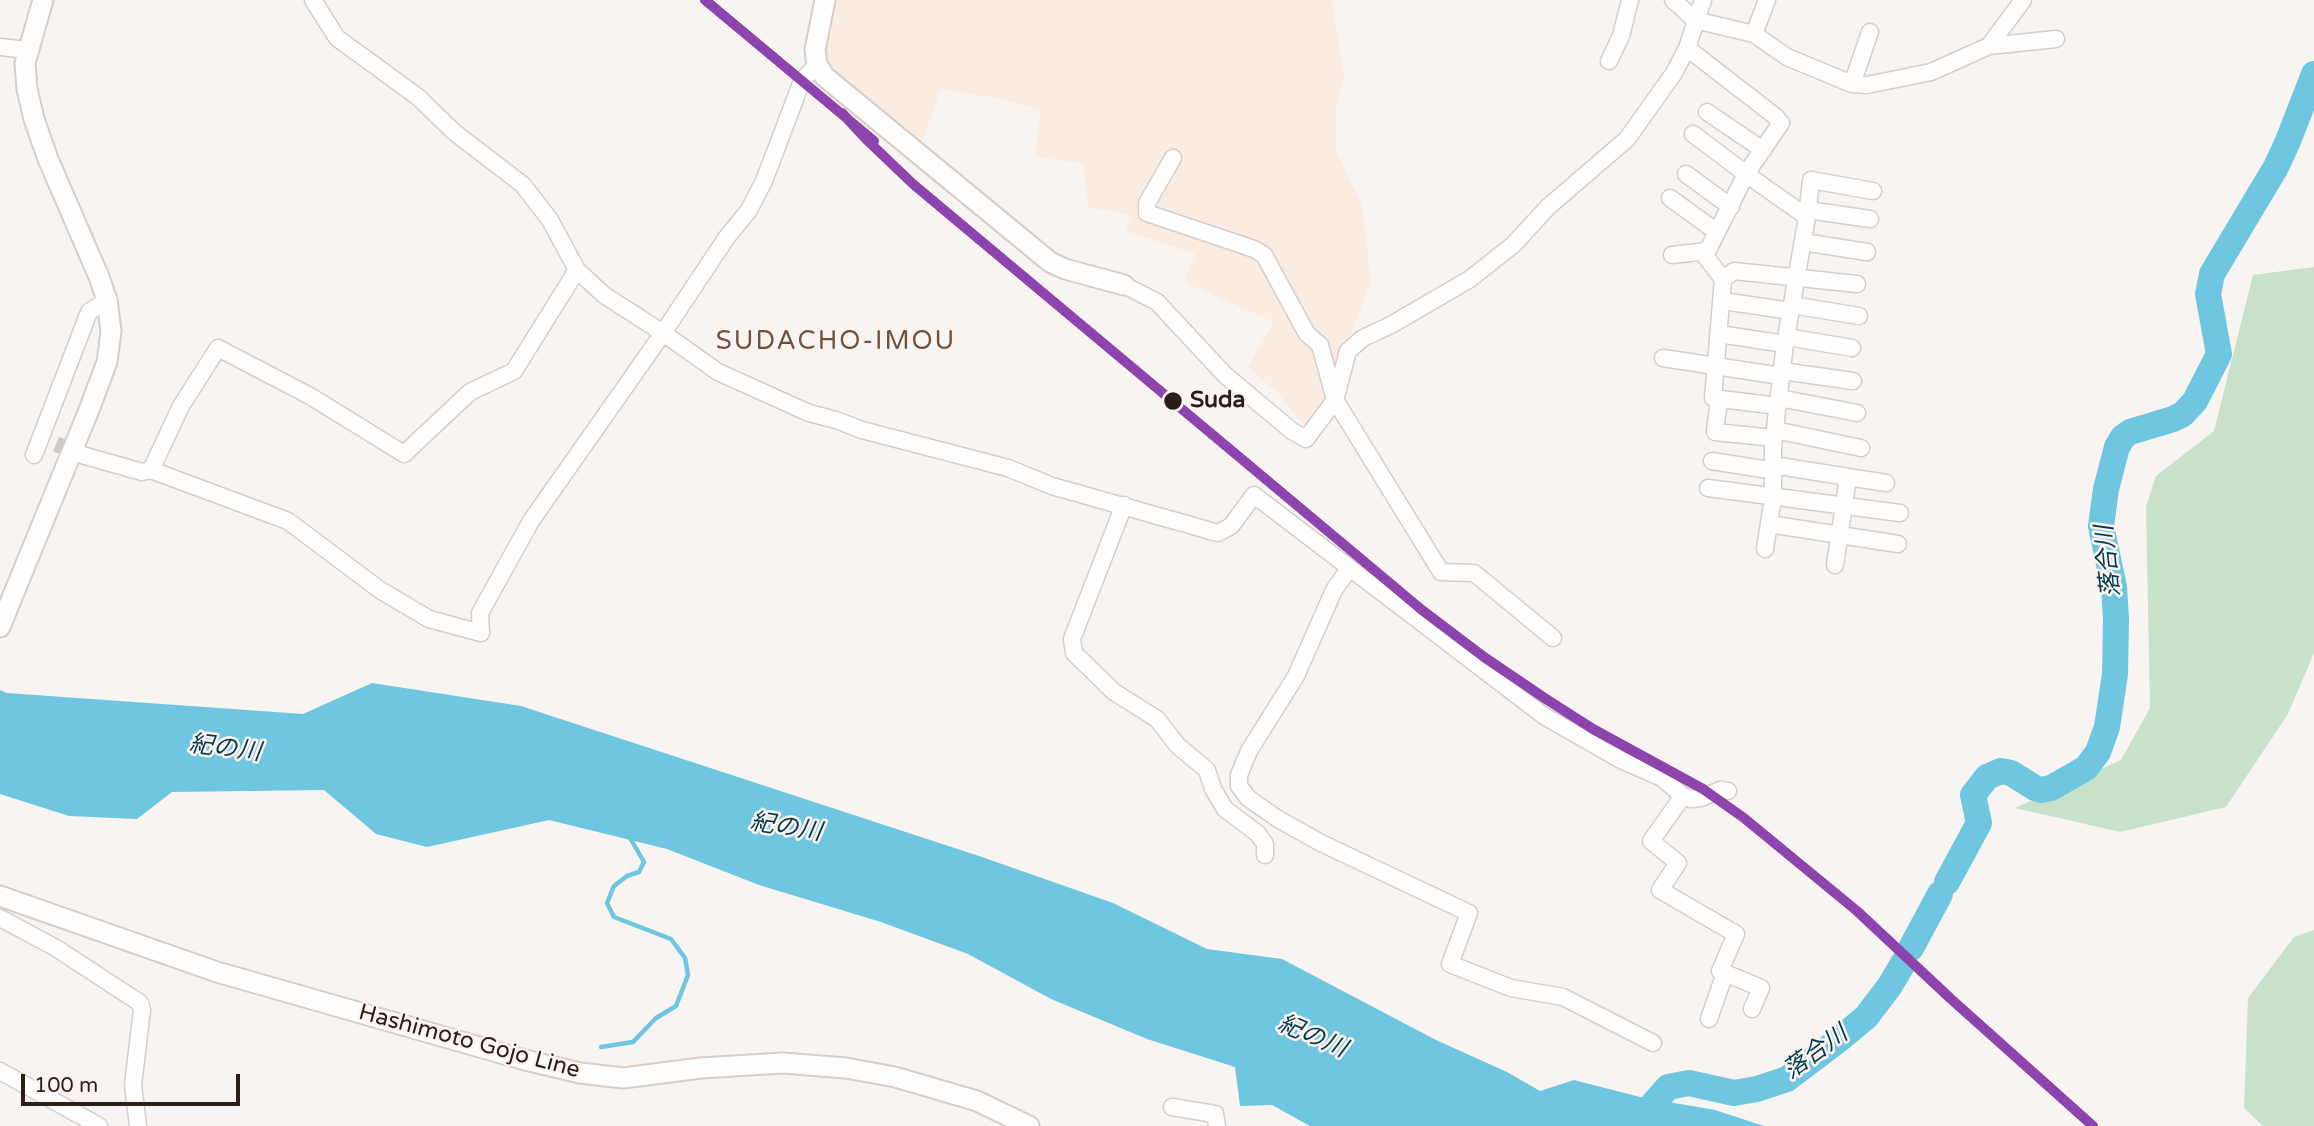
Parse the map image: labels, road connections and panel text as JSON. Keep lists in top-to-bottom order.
{
  "streets": {
    "main road": ["Hashimoto Gojo Line"]
  },
  "districts": ["SUDACHO-IMOU"],
  "water": ["落合川", "紀の川"],
  "places": ["Suda"],
  "scale_bar": "100 m"
}
